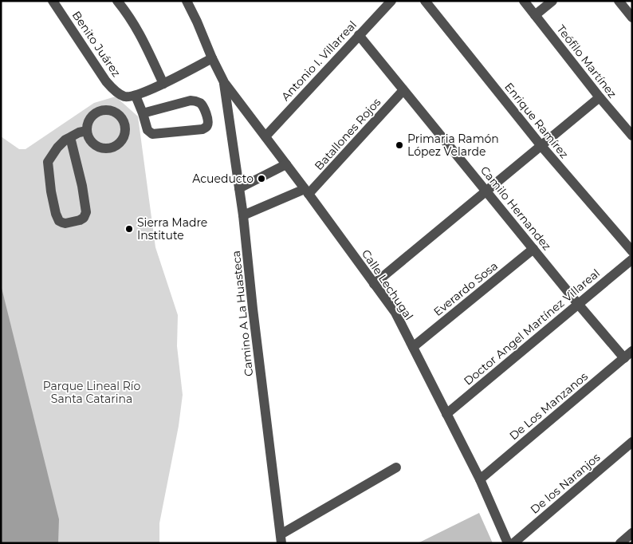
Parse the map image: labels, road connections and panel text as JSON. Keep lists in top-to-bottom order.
{
  "streets": {
    "street": [
      "Benito Juárez",
      "Antonio I. Villarreal",
      "Teófilo Martínez",
      "Enrique Ramírez",
      "Batallones Rojos",
      "Camilo Hernandez",
      "Calle Lechugal",
      "Everardo Sosa",
      "Camino A La Huasteca",
      "Doctor Angel Martínez Villareal",
      "De Los Manzanos",
      "De los Naranjos"
    ]
  },
  "crossings": [
    ["Antonio I. Villarreal", "Camilo Hernandez"],
    ["Antonio I. Villarreal", "Calle Lechugal"],
    ["Batallones Rojos", "Camilo Hernandez"],
    ["Batallones Rojos", "Calle Lechugal"],
    ["Camilo Hernandez", "Everardo Sosa"],
    ["Camilo Hernandez", "Doctor Angel Martínez Villareal"],
    ["Camilo Hernandez", "De Los Manzanos"],
    ["Calle Lechugal", "Everardo Sosa"],
    ["Calle Lechugal", "Camino A La Huasteca"],
    ["Calle Lechugal", "Doctor Angel Martínez Villareal"],
    ["Calle Lechugal", "De Los Manzanos"]
  ],
  "parks": ["Parque Lineal Río Santa Catarina"],
  "places": ["Primaria Ramón López Velarde", "Acueducto", "Sierra Madre Institute"]
}
